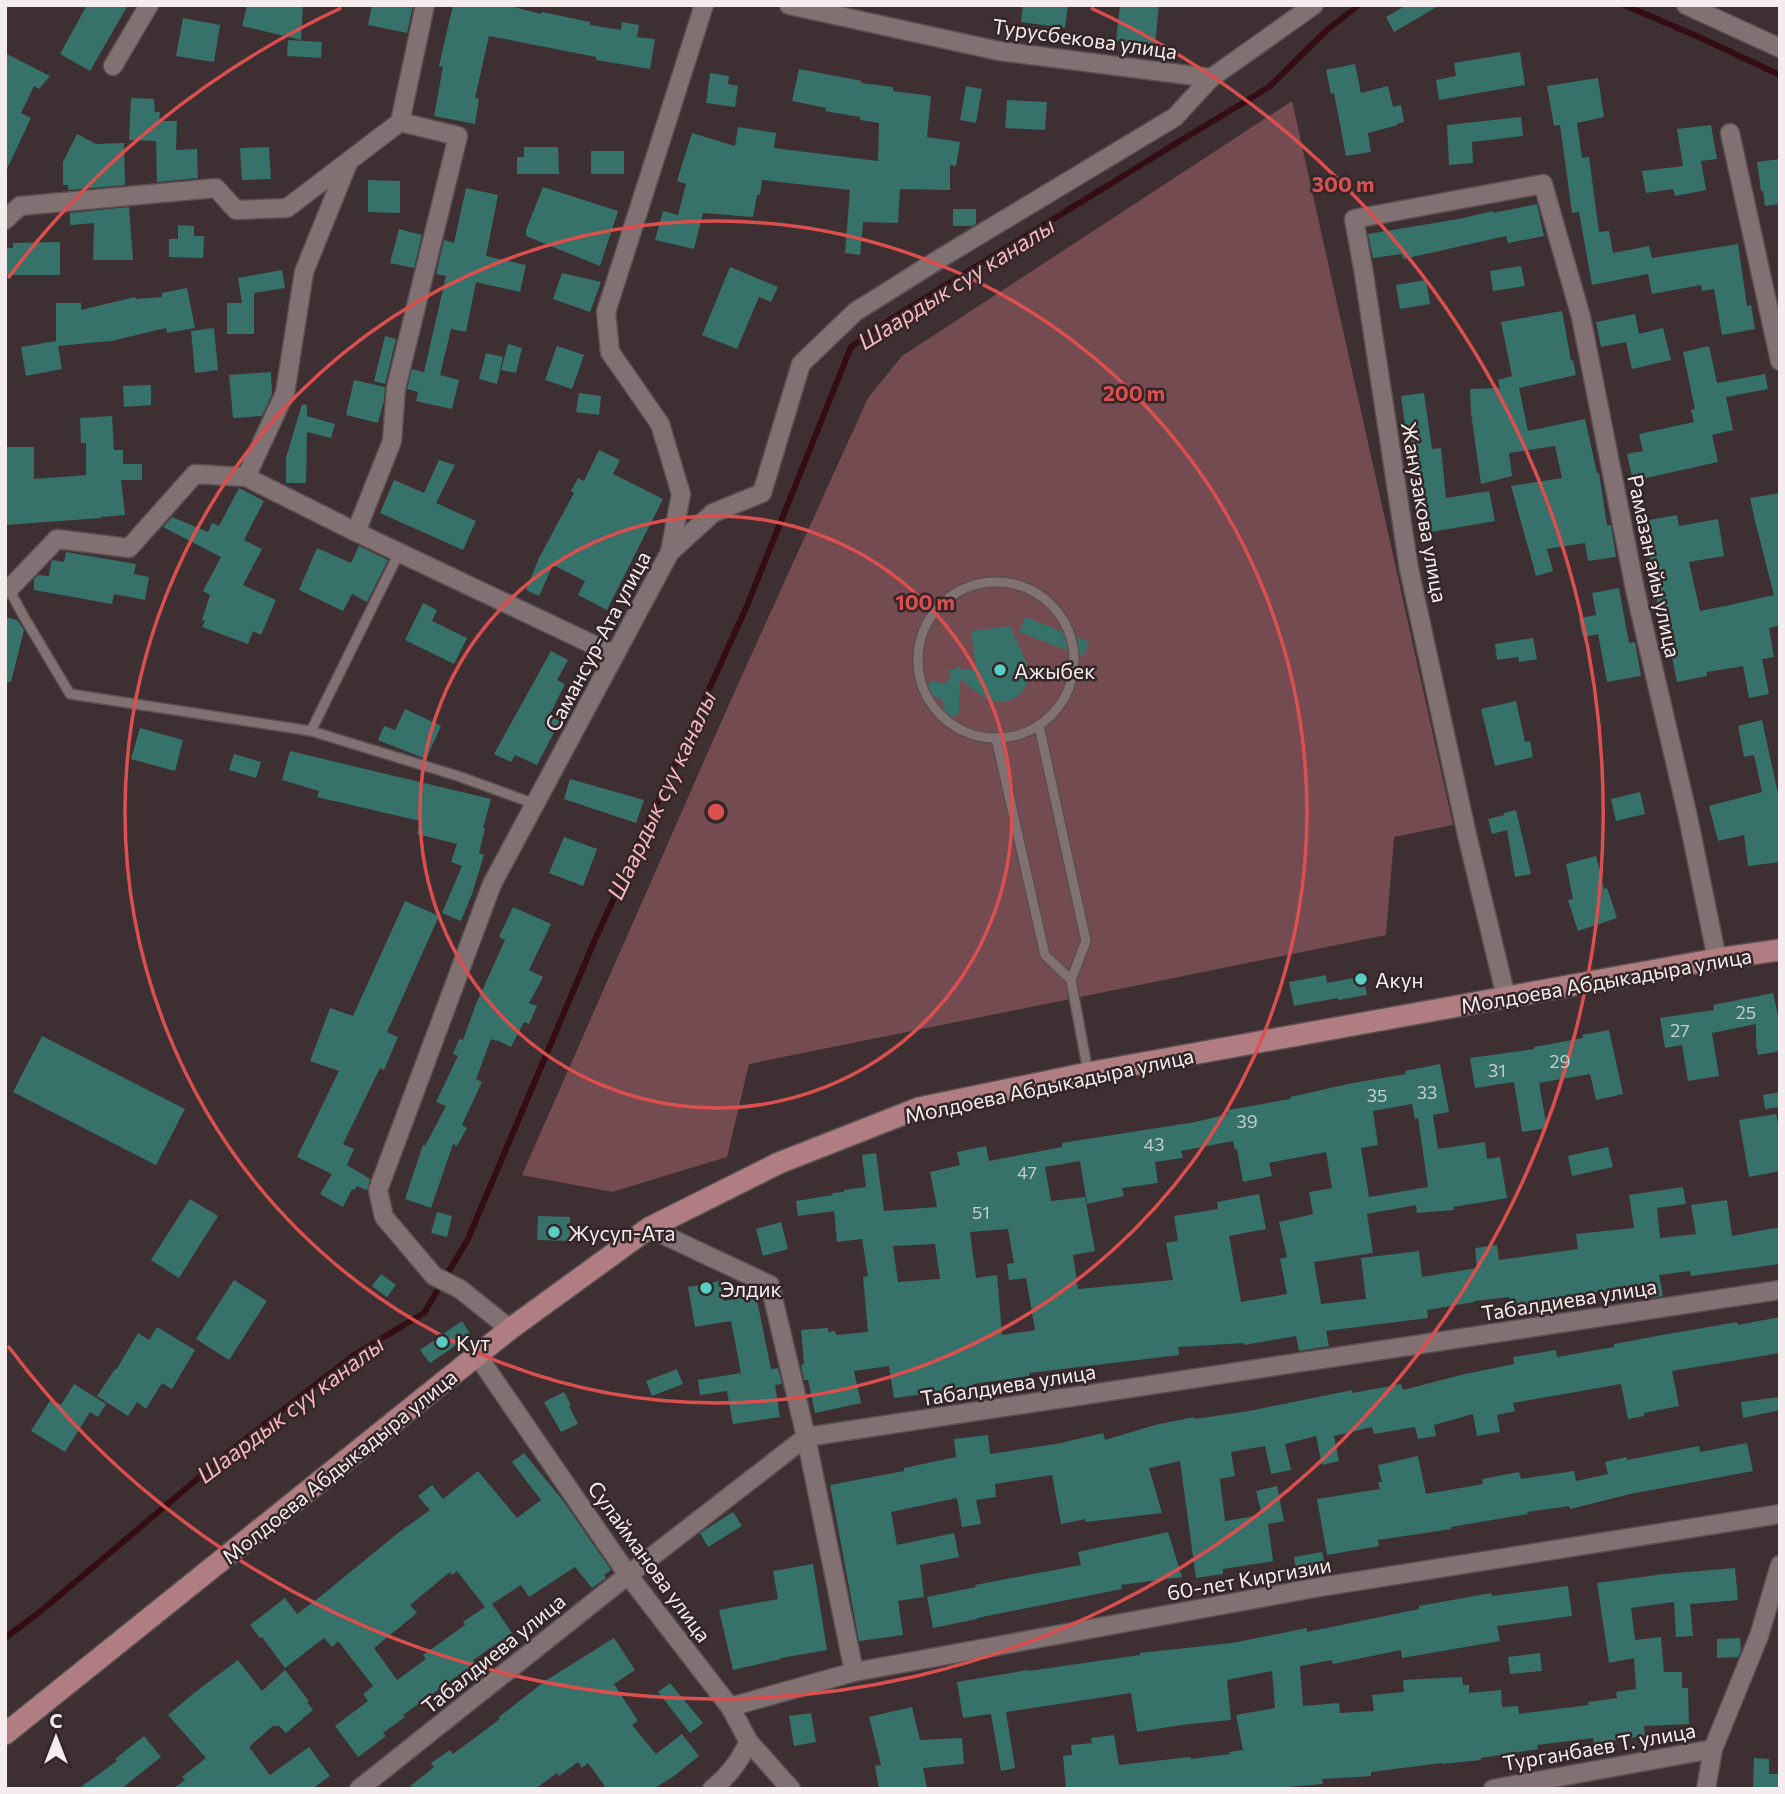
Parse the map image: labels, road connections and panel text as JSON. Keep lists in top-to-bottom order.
{
  "streets": {
    "main road": ["Молдоева Абдыкадыра улица"],
    "street": [
      "Турусбекова улица",
      "Жанузакова улица",
      "Рамазан айы улица",
      "Самансур-Ата улица",
      "Табалдиева улица",
      "Сулайманова улица",
      "60-лет Киргизии",
      "Турганбаев Т. улица"
    ]
  },
  "crossings": [
    ["Жанузакова улица", "Рамазан айы улица"],
    ["Жанузакова улица", "Молдоева Абдыкадыра улица"],
    ["Рамазан айы улица", "Молдоева Абдыкадыра улица"],
    ["Самансур-Ата улица", "Молдоева Абдыкадыра улица"],
    ["Молдоева Абдыкадыра улица", "Сулайманова улица"],
    ["Табалдиева улица", "Сулайманова улица"],
    ["Сулайманова улица", "60-лет Киргизии"]
  ],
  "water": ["Шаардык суу каналы"],
  "places": [
    "Ажыбек",
    "Акун",
    "Жусуп-Ата",
    "Элдик",
    "Кут"
  ],
  "house_numbers": [
    "25",
    "27",
    "29",
    "31",
    "33",
    "35",
    "39",
    "43",
    "47",
    "51"
  ],
  "north": "top",
  "rings": ["300 m", "200 m", "100 m"]
}
